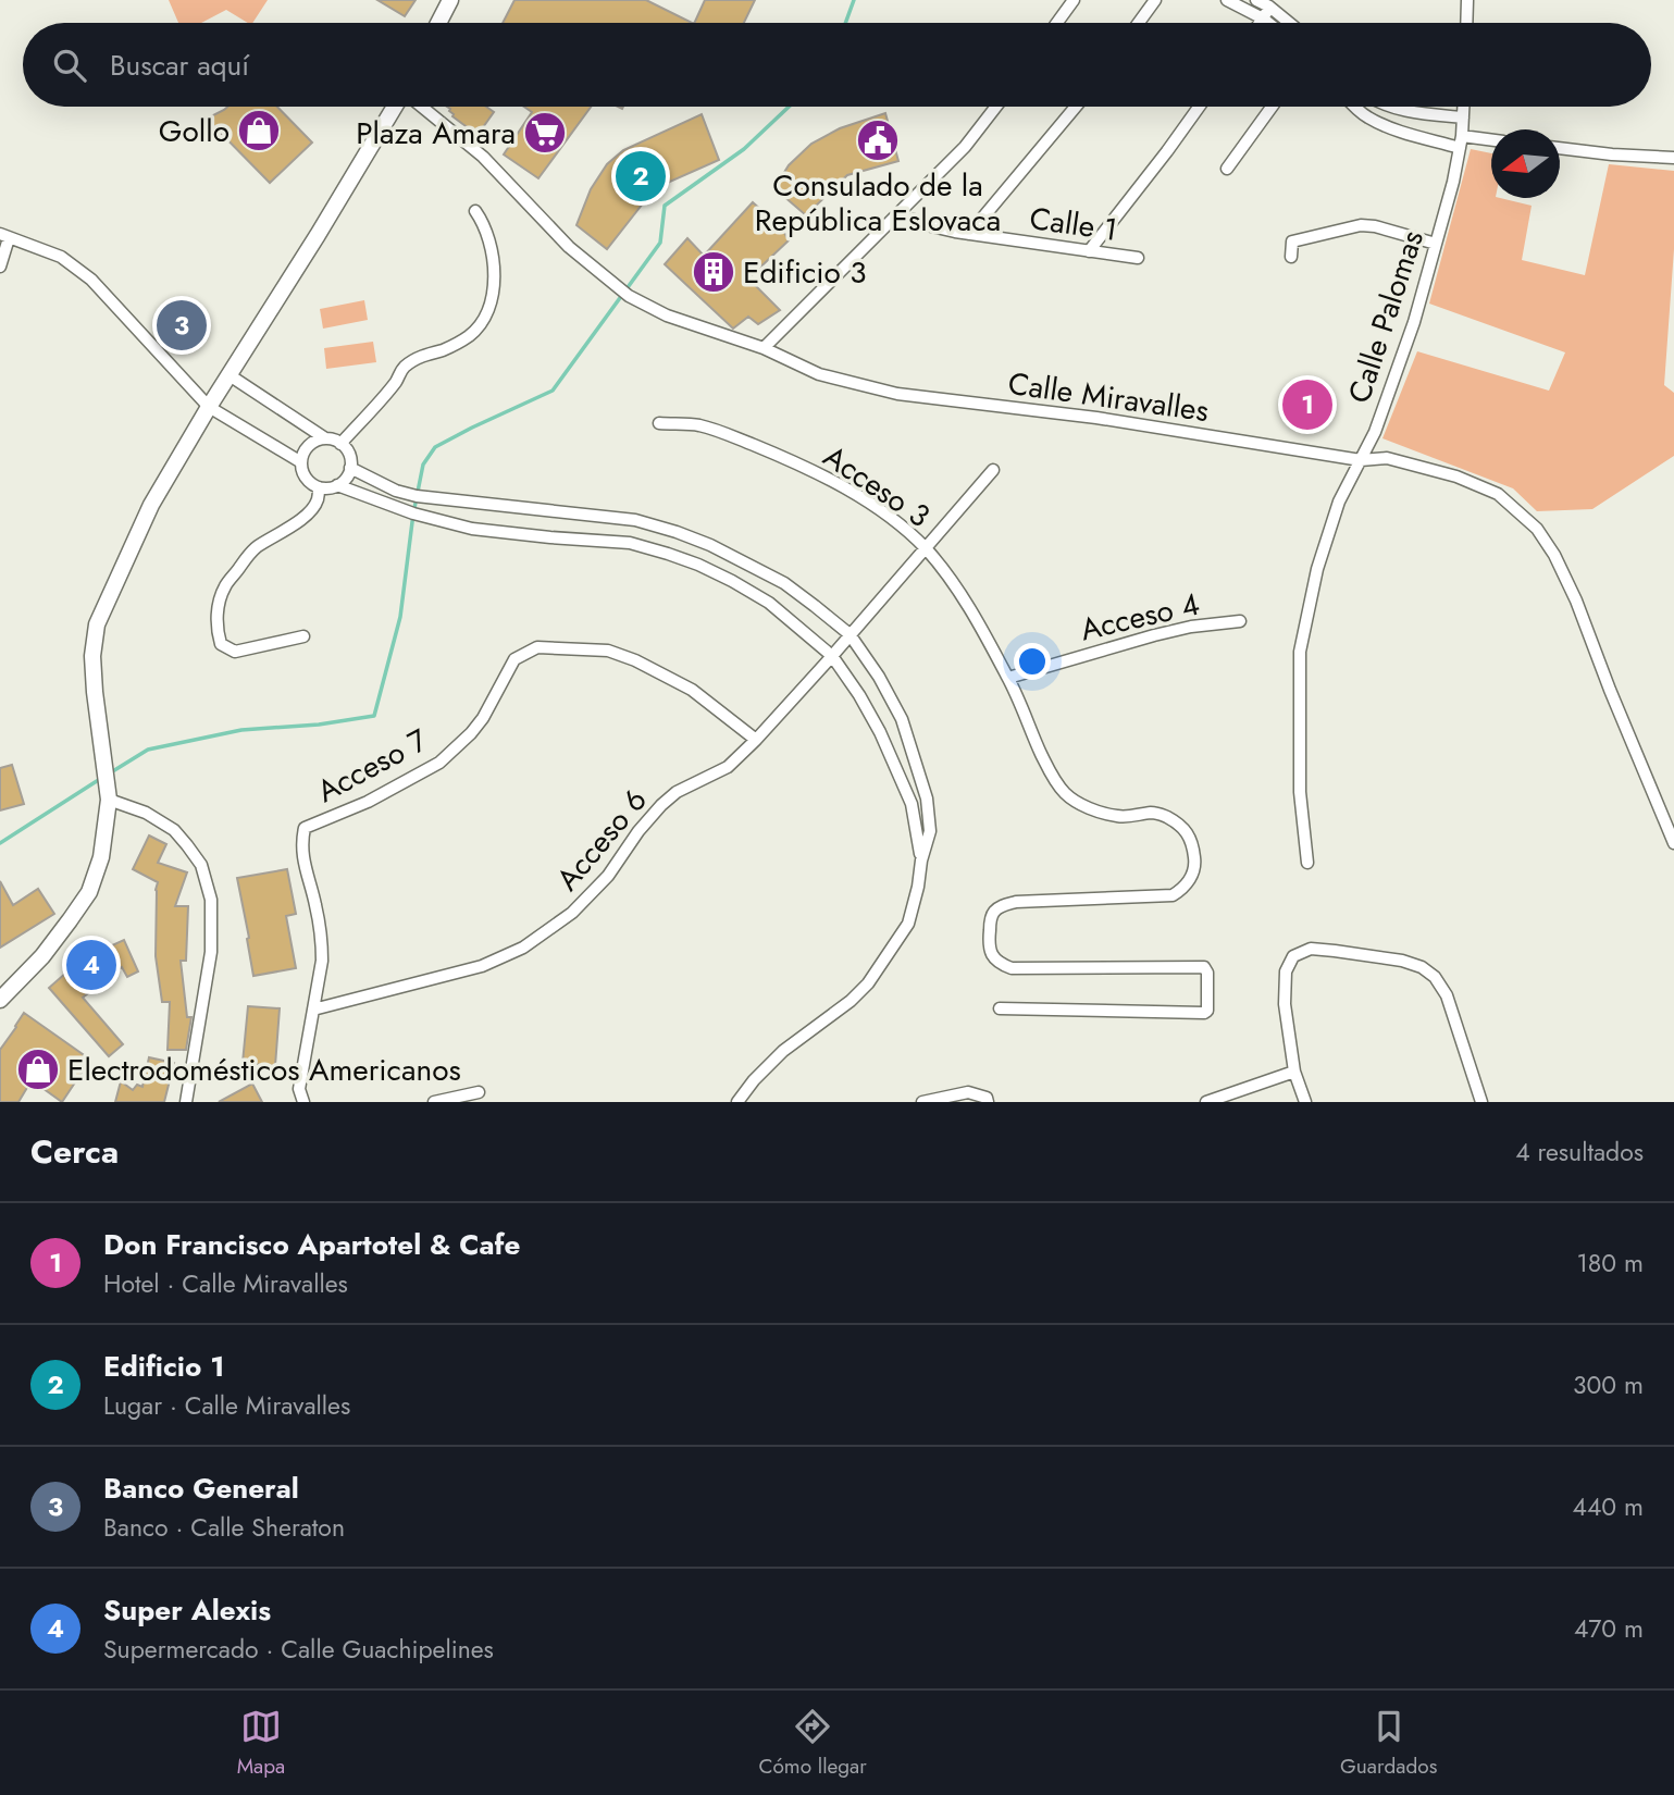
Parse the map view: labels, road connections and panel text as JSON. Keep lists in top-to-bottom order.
{
  "streets": {
    "street": [
      "Calle 1",
      "Calle Palomas",
      "Calle Miravalles",
      "Acceso 3",
      "Acceso 4",
      "Acceso 7",
      "Acceso 6"
    ]
  },
  "crossings": [
    ["Calle Palomas", "Calle Miravalles"],
    ["Acceso 3", "Acceso 4"],
    ["Acceso 3", "Acceso 6"],
    ["Acceso 7", "Acceso 6"]
  ],
  "places": {
    "shop": ["Gollo", "Electrodomésticos Americanos"],
    "supermarket": ["Plaza Amara"],
    "public building": ["Consulado de la República Eslovaca"],
    "building": ["Edificio 3"]
  },
  "north": "left",
  "page": {
    "search": "Buscar aquí",
    "pins": [
      "2",
      "3",
      "1",
      "4"
    ],
    "heading": ["Cerca", "4 resultados"],
    "list": [
      {
        "mark": "1",
        "name": "Don Francisco Apartotel & Cafe",
        "note": "Hotel · Calle Miravalles",
        "value": "180 m"
      },
      {
        "mark": "2",
        "name": "Edificio 1",
        "note": "Lugar · Calle Miravalles",
        "value": "300 m"
      },
      {
        "mark": "3",
        "name": "Banco General",
        "note": "Banco · Calle Sheraton",
        "value": "440 m"
      },
      {
        "mark": "4",
        "name": "Super Alexis",
        "note": "Supermercado · Calle Guachipelines",
        "value": "470 m"
      }
    ],
    "nav": ["Mapa", "Cómo llegar", "Guardados"]
  }
}
